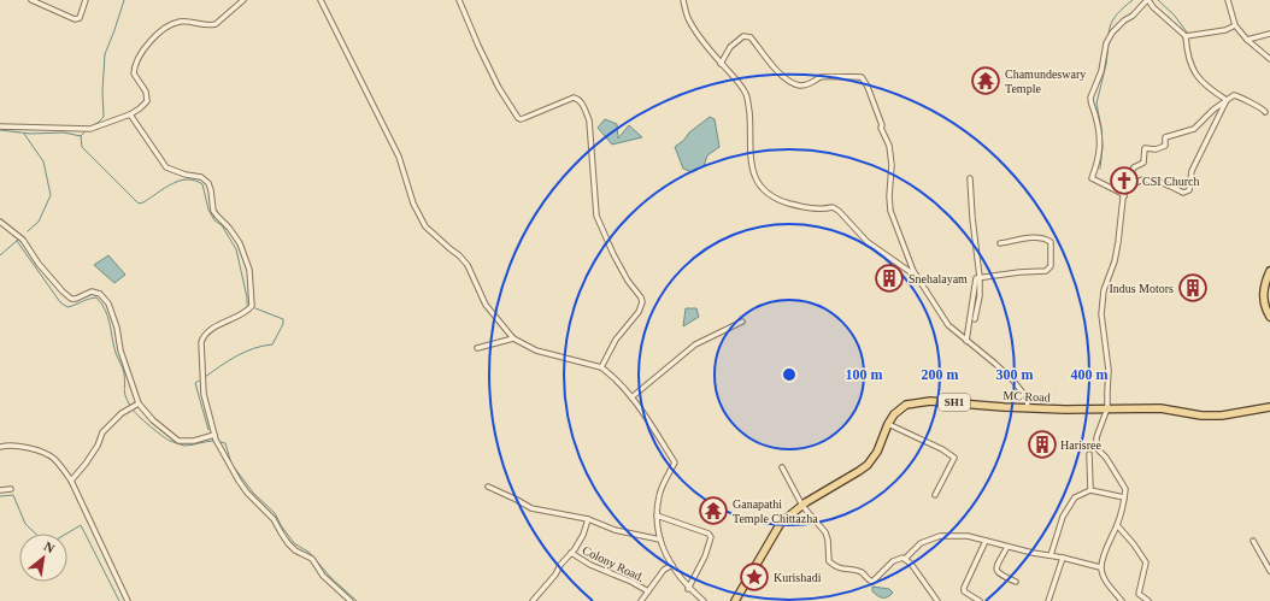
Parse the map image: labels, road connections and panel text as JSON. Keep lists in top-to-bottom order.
{
  "streets": {
    "main road": ["MC Road", "SH1"],
    "street": ["Colony Road."]
  },
  "places": {
    "temple": ["Chamundeswary Temple", "Ganapathi Temple Chittazha"],
    "church": ["CSI Church"],
    "building": ["Snehalayam", "Indus Motors", "Harisree"],
    "place": ["Kurishadi"]
  },
  "north": "top right",
  "rings": [
    "100 m",
    "200 m",
    "300 m",
    "400 m"
  ]
}
